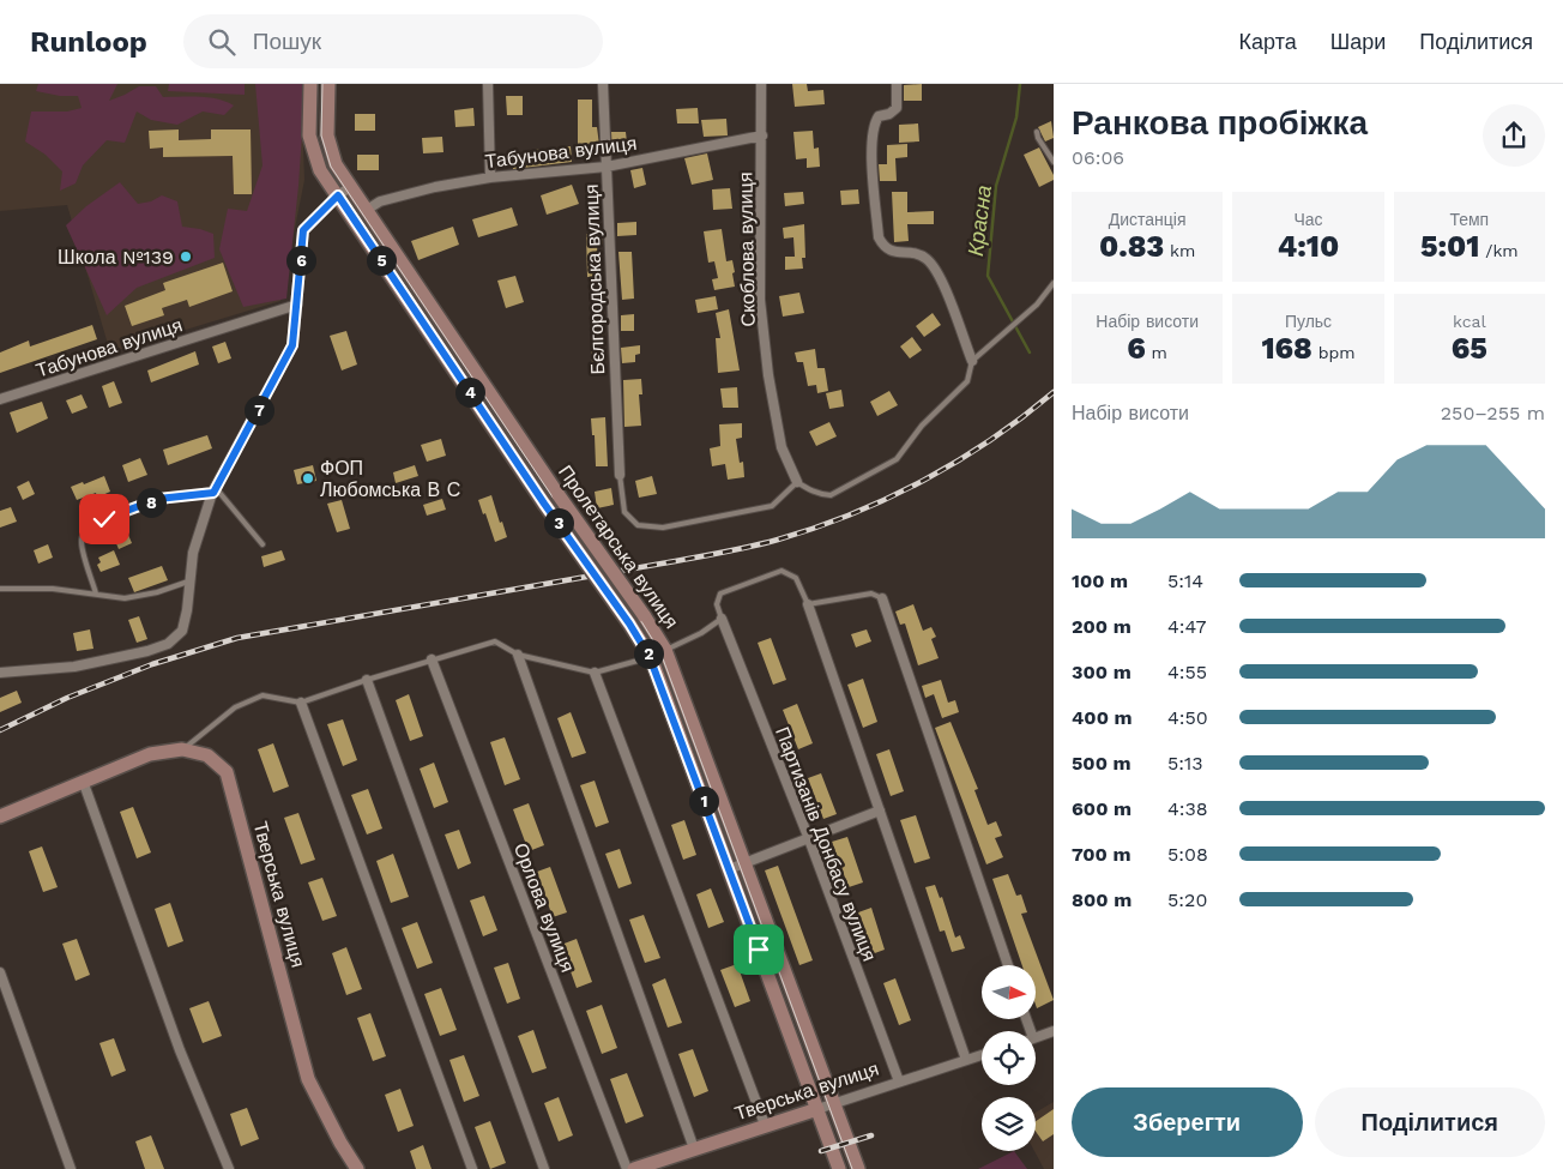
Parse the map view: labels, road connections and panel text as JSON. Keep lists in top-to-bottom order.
{
  "streets": {
    "main road": ["Пролетарська вулиця", "Тверська вулиця"],
    "street": [
      "Табунова вулиця",
      "Скоблова вулиця",
      "Бєлгородська вулиця",
      "Партизанів Донбасу вулиця",
      "Орлова вулиця"
    ]
  },
  "crossings": [
    ["Табунова вулиця", "Скоблова вулиця"],
    ["Табунова вулиця", "Бєлгородська вулиця"],
    ["Табунова вулиця", "Пролетарська вулиця"],
    ["Пролетарська вулиця", "Тверська вулиця"],
    ["Партизанів Донбасу вулиця", "Тверська вулиця"]
  ],
  "water": ["Красна"],
  "places": ["Школа №139", "ФОП Любомська В С"],
  "north": "right",
  "page": {
    "header": "Runloop",
    "search": "Пошук",
    "nav": ["Карта", "Шари", "Поділитися"],
    "heading": ["Ранкова пробіжка", "06:06"],
    "stats": [
      ["Дистанція", "0.83 km"],
      ["Час", "4:10"],
      ["Темп", "5:01 /km"],
      ["Набір висоти", "6 m"],
      ["Пульс", "168 bpm"],
      ["kcal", "65"]
    ],
    "pins": [
      "5",
      "6",
      "4",
      "7",
      "8",
      "3",
      "2",
      "1"
    ],
    "chart": ["Набір висоти", "250–255 m"],
    "list": [
      {
        "name": "100 m",
        "note": "5:14"
      },
      {
        "name": "200 m",
        "note": "4:47"
      },
      {
        "name": "300 m",
        "note": "4:55"
      },
      {
        "name": "400 m",
        "note": "4:50"
      },
      {
        "name": "500 m",
        "note": "5:13"
      },
      {
        "name": "600 m",
        "note": "4:38"
      },
      {
        "name": "700 m",
        "note": "5:08"
      },
      {
        "name": "800 m",
        "note": "5:20"
      }
    ],
    "buttons": ["Зберегти", "Поділитися"]
  }
}
